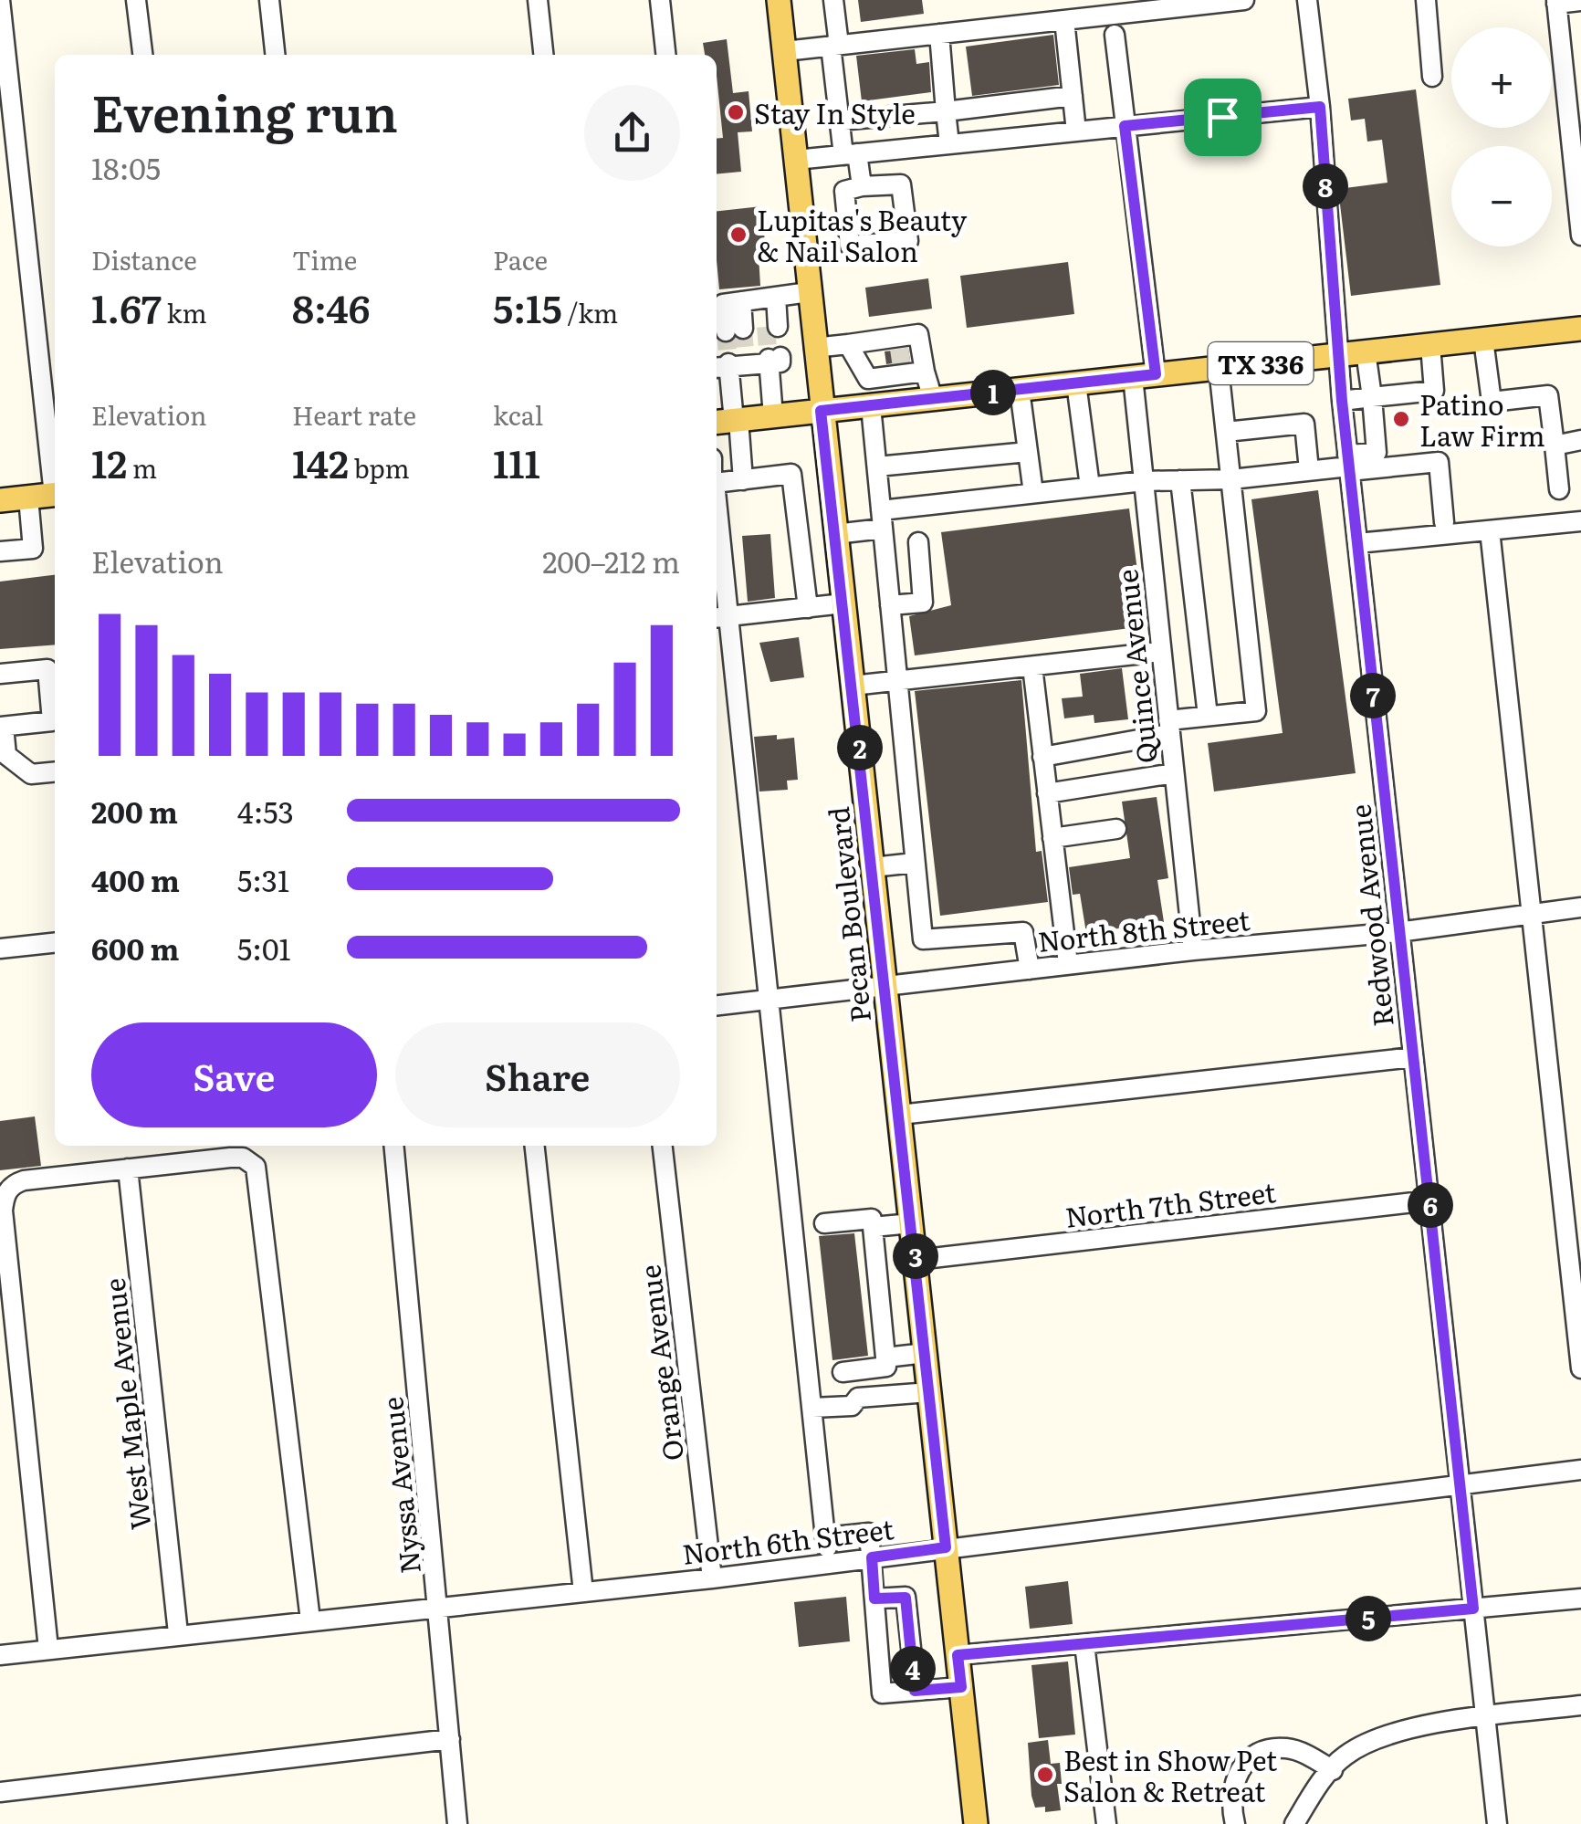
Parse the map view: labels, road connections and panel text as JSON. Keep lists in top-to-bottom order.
{
  "streets": {
    "main road": ["TX 336", "Pecan Boulevard"],
    "street": [
      "Quince Avenue",
      "Redwood Avenue",
      "North 8th Street",
      "North 7th Street",
      "Orange Avenue",
      "West Maple Avenue",
      "Nyssa Avenue",
      "North 6th Street"
    ]
  },
  "crossings": [
    ["TX 336", "Quince Avenue"],
    ["TX 336", "Pecan Boulevard"],
    ["TX 336", "Redwood Avenue"],
    ["Quince Avenue", "North 8th Street"],
    ["Pecan Boulevard", "North 8th Street"],
    ["Pecan Boulevard", "North 7th Street"],
    ["Pecan Boulevard", "North 6th Street"],
    ["Redwood Avenue", "North 8th Street"],
    ["Redwood Avenue", "North 7th Street"],
    ["Redwood Avenue", "North 6th Street"],
    ["Orange Avenue", "North 6th Street"],
    ["West Maple Avenue", "North 6th Street"],
    ["Nyssa Avenue", "North 6th Street"]
  ],
  "places": [
    "Stay In Style",
    "Lupitas's Beauty & Nail Salon",
    "Patino Law Firm",
    "Best in Show Pet Salon & Retreat"
  ],
  "page": {
    "map_buttons": ["+", "−"],
    "heading": ["Evening run", "18:05"],
    "pins": [
      "8",
      "1",
      "7",
      "2",
      "6",
      "3",
      "5",
      "4"
    ],
    "stats": [
      ["Distance", "1.67 km"],
      ["Time", "8:46"],
      ["Pace", "5:15 /km"],
      ["Elevation", "12 m"],
      ["Heart rate", "142 bpm"],
      ["kcal", "111"]
    ],
    "chart": ["Elevation", "200–212 m"],
    "list": [
      {
        "name": "200 m",
        "note": "4:53"
      },
      {
        "name": "400 m",
        "note": "5:31"
      },
      {
        "name": "600 m",
        "note": "5:01"
      }
    ],
    "buttons": ["Save", "Share"]
  }
}
